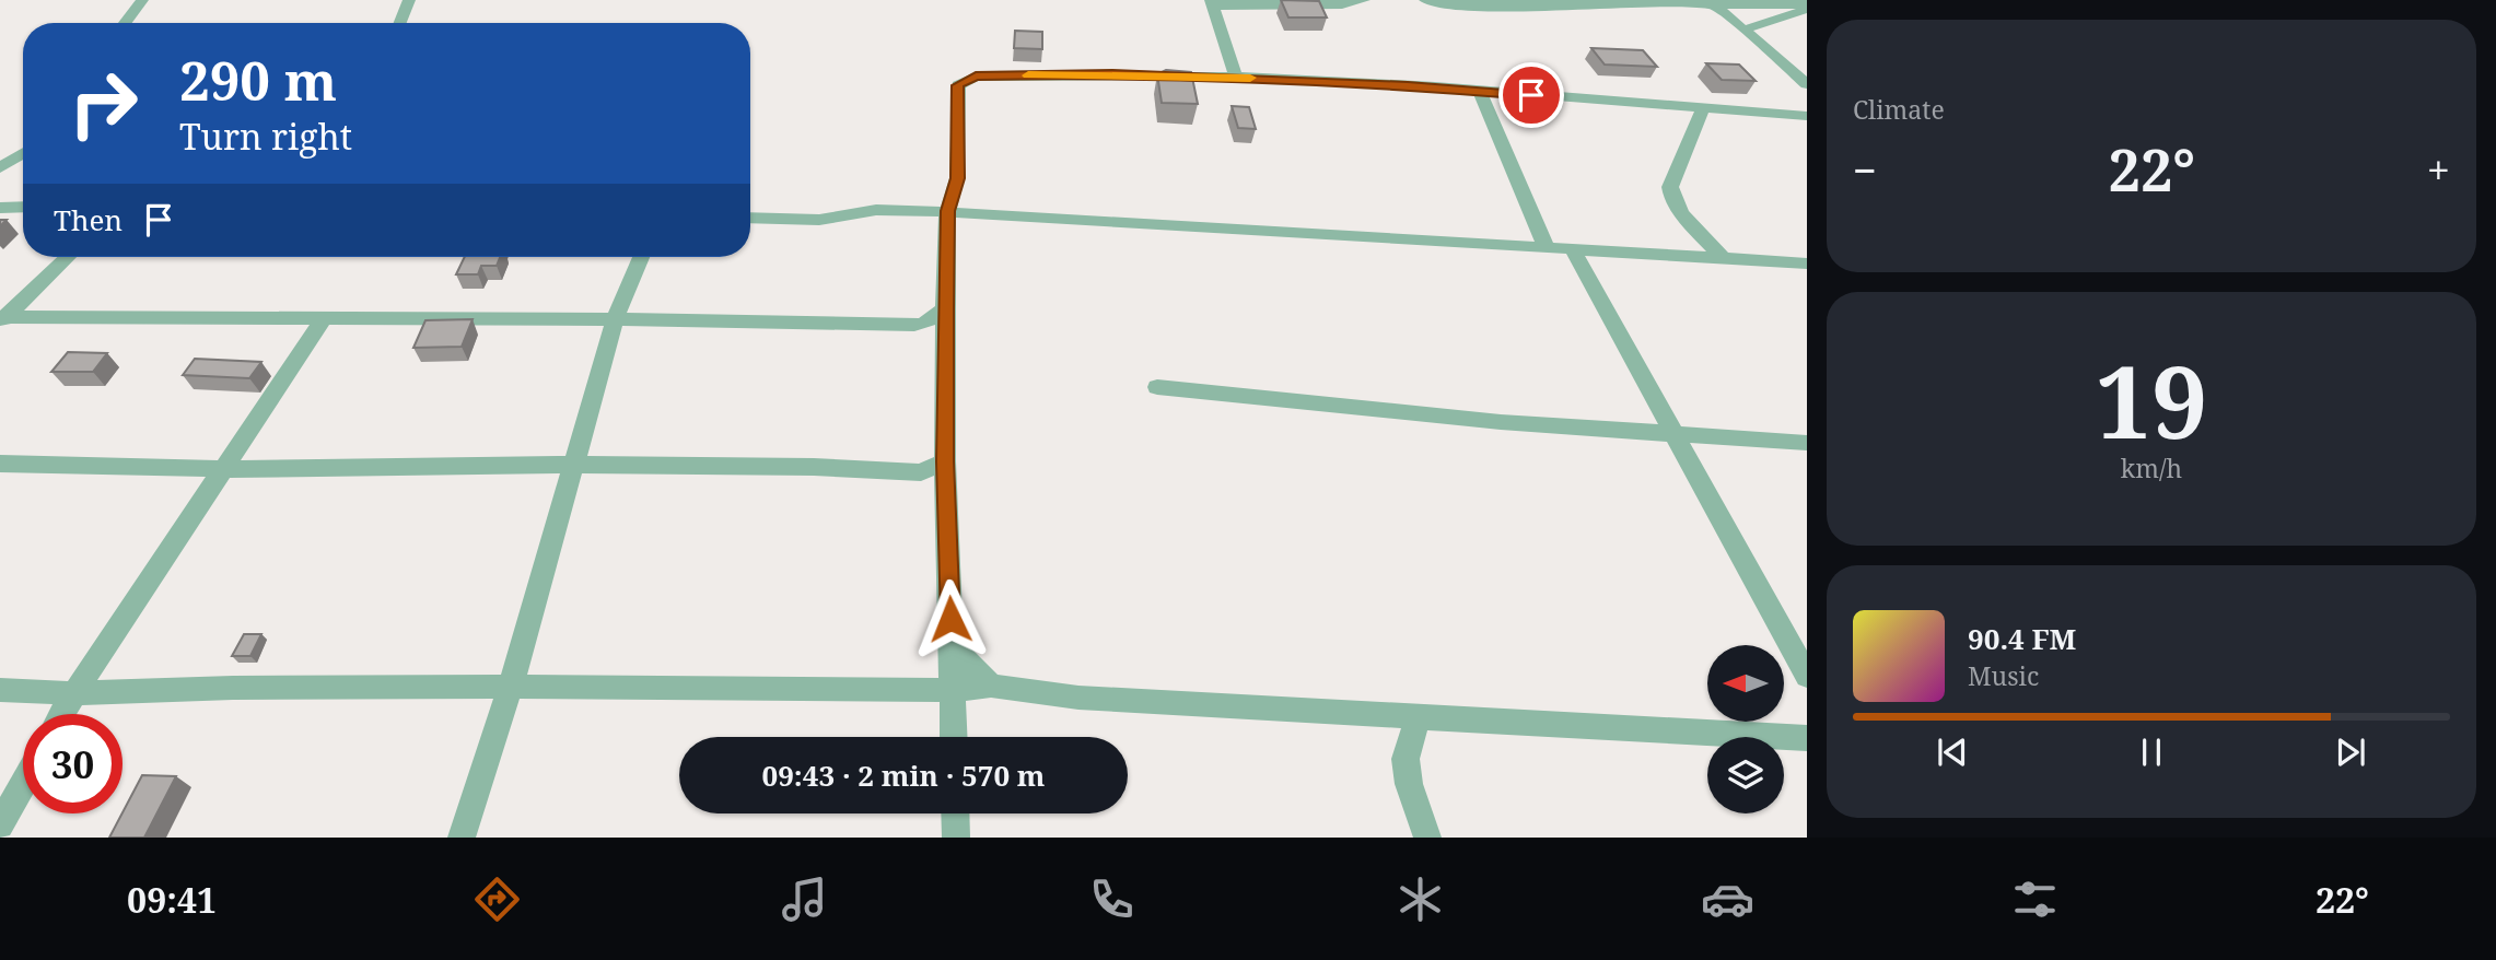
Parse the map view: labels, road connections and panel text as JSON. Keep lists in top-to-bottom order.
{
  "north": "left",
  "page": {
    "tile": [
      "Climate",
      ["19", "km/h"]
    ],
    "turn": ["290 m", "Turn right"],
    "heat": ["−", "22°", "+"],
    "then": "Then",
    "song": ["90.4 FM", "Music"],
    "limit": "30",
    "trip": "09:43 · 2 min · 570 m",
    "tabs": ["09:41", "22°"]
  }
}
